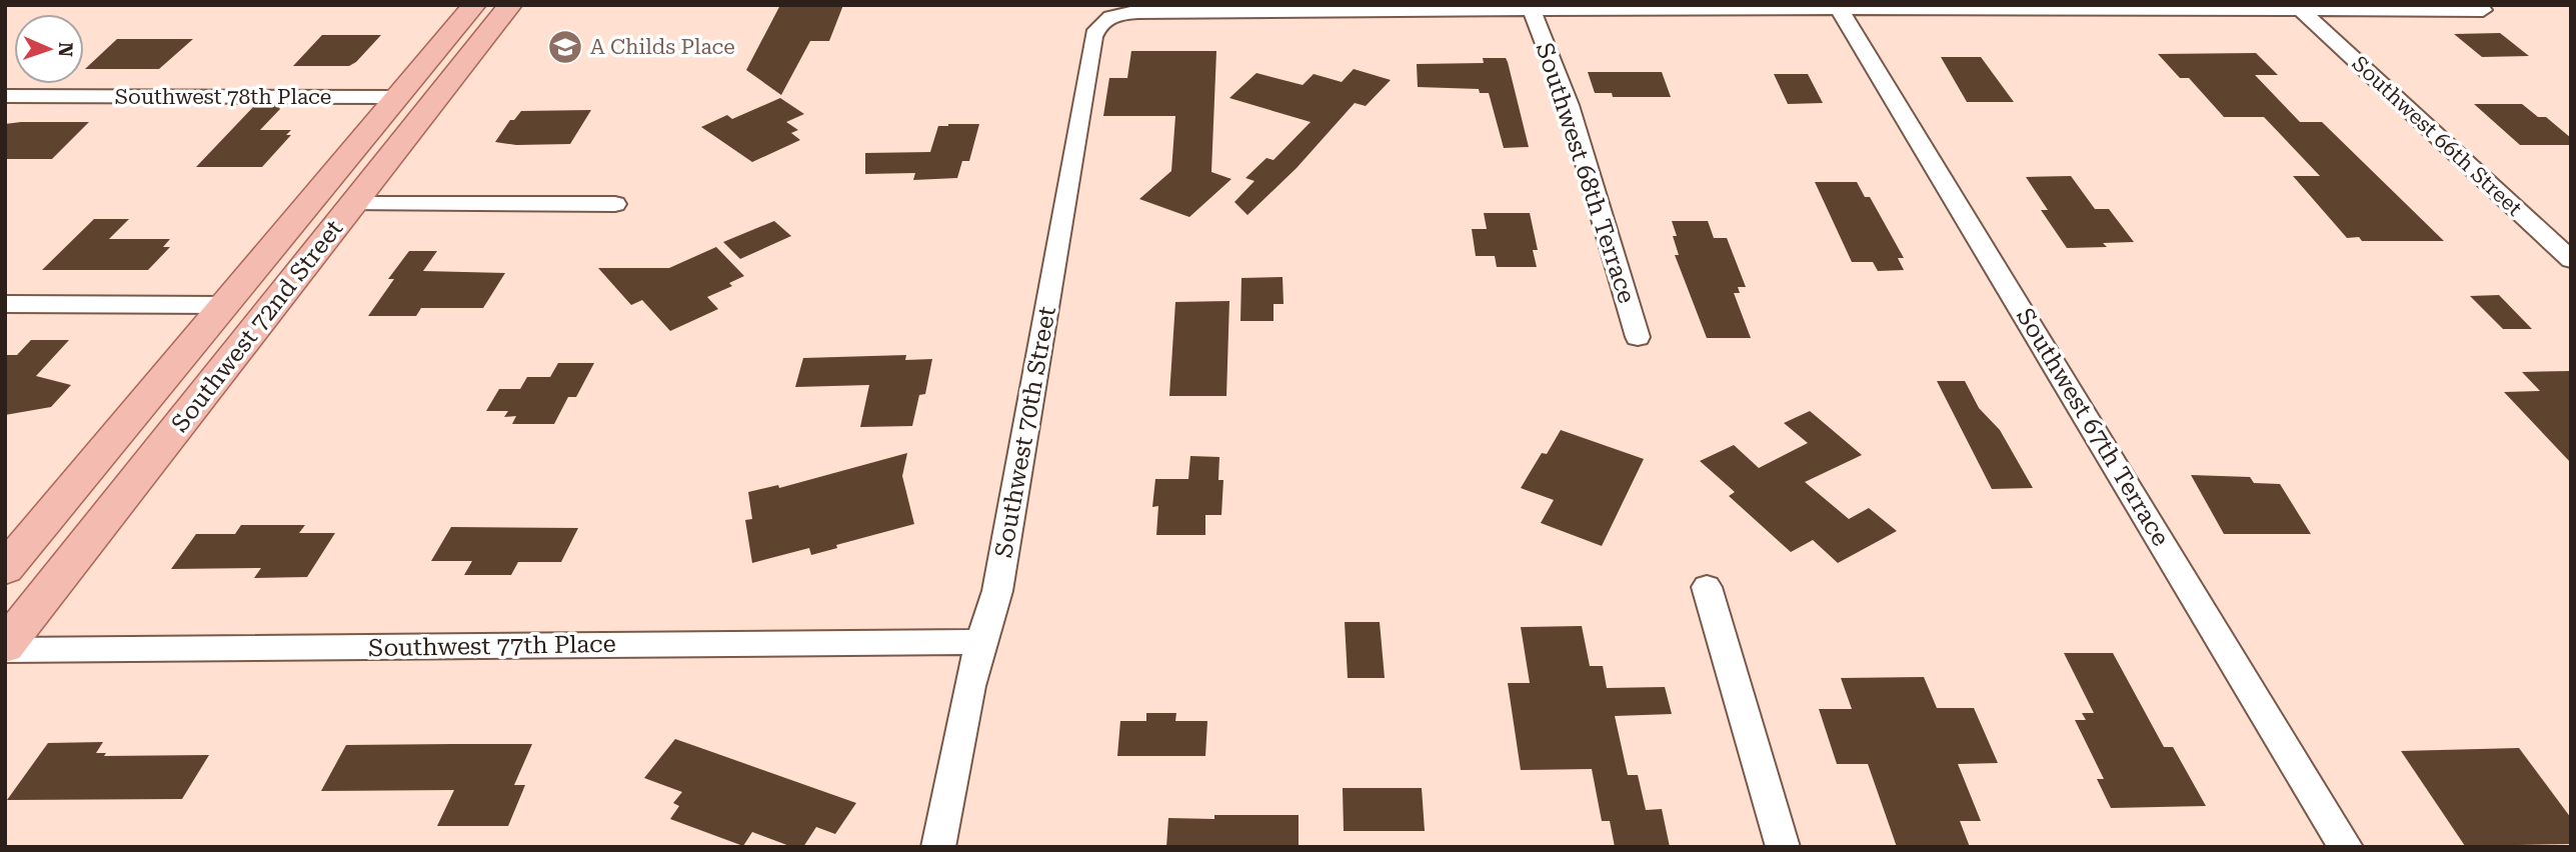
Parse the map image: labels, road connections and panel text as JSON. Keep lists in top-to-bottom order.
{
  "streets": {
    "main road": ["Southwest 72nd Street"],
    "street": [
      "Southwest 78th Place",
      "Southwest 66th Street",
      "Southwest 68th Terrace",
      "Southwest 67th Terrace",
      "Southwest 70th Street",
      "Southwest 77th Place"
    ]
  },
  "crossings": [
    ["Southwest 78th Place", "Southwest 72nd Street"],
    ["Southwest 72nd Street", "Southwest 77th Place"],
    ["Southwest 70th Street", "Southwest 77th Place"]
  ],
  "places": {
    "school or university": ["A Childs Place"]
  },
  "north": "right"
}
